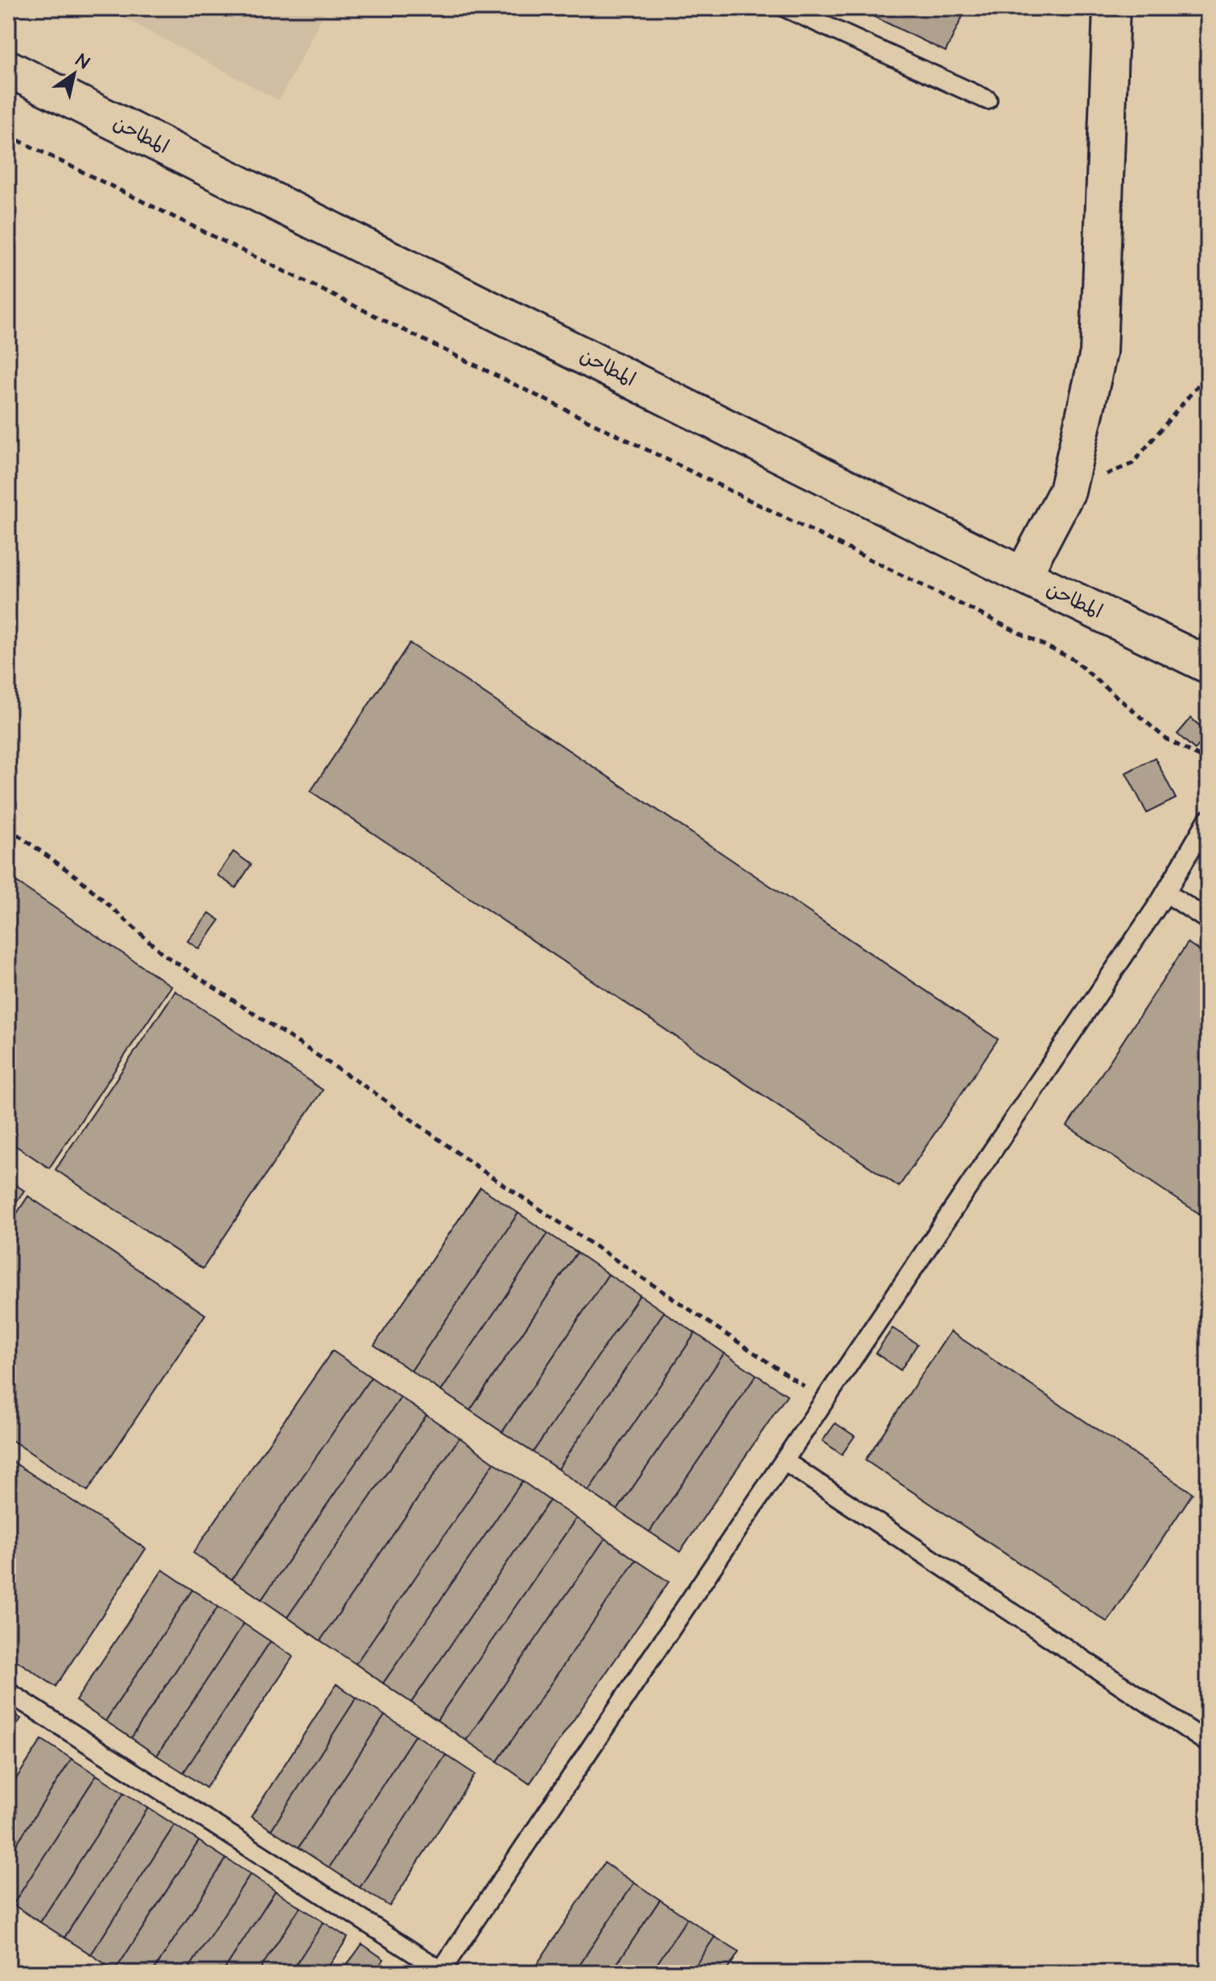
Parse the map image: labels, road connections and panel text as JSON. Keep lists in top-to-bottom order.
{
  "streets": {
    "main road": ["المطاحن"]
  },
  "north": "top right"
}
